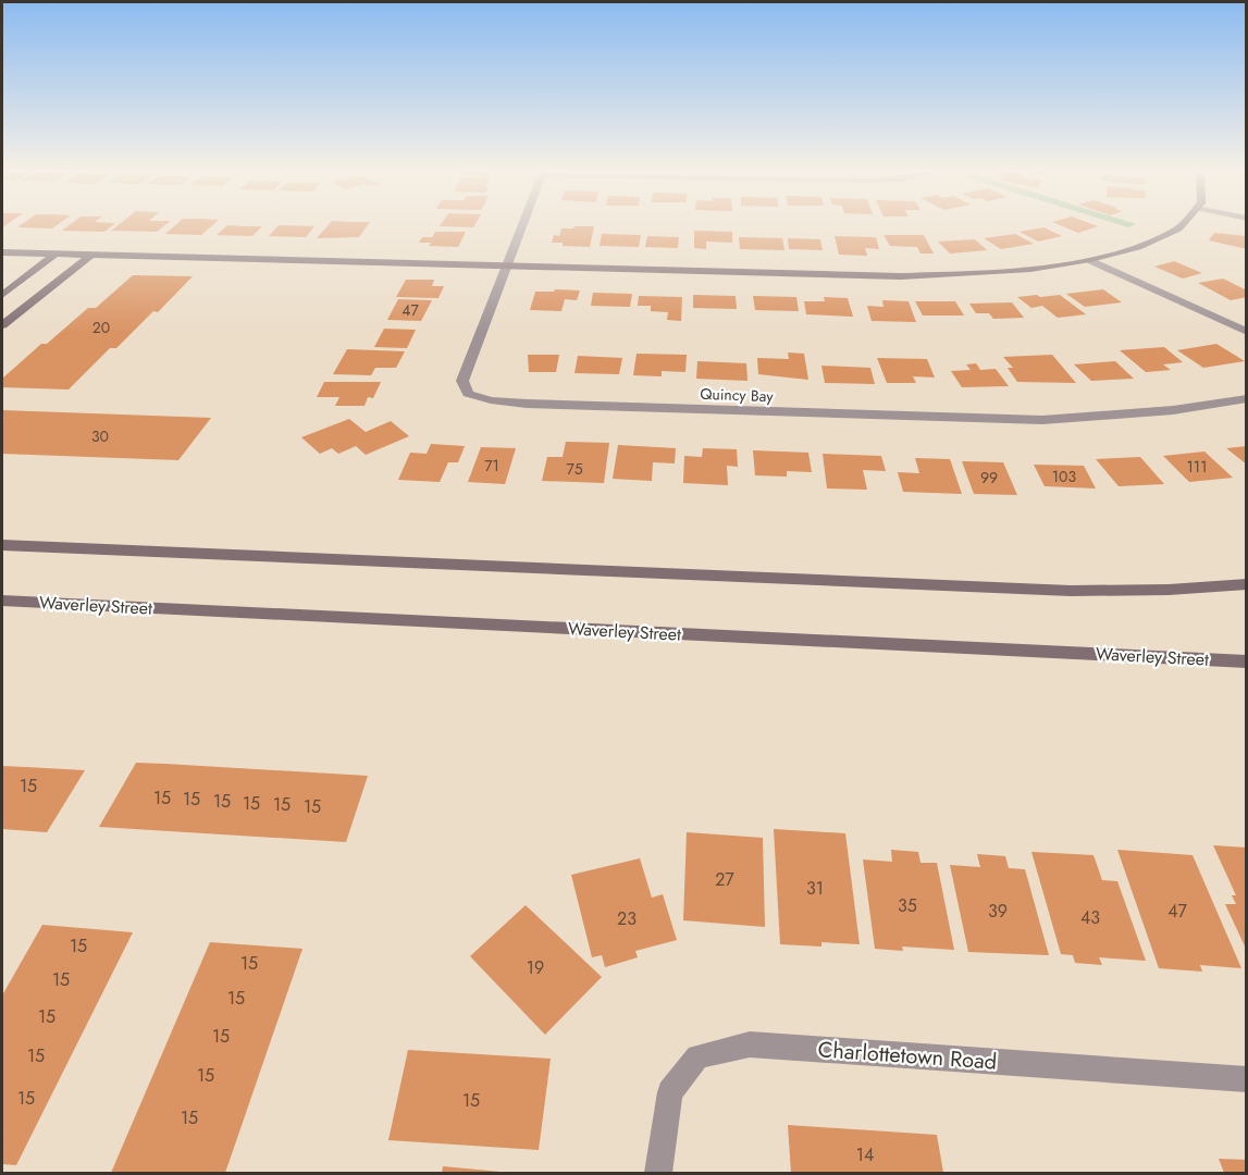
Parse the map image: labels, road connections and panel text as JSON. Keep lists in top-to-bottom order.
{
  "streets": {
    "street": ["Quincy Bay", "Waverley Street", "Charlottetown Road"]
  },
  "house_numbers": [
    "47",
    "20",
    "30",
    "71",
    "111",
    "75",
    "103",
    "99",
    "15",
    "15",
    "15",
    "15",
    "15",
    "15",
    "15",
    "27",
    "31",
    "35",
    "39",
    "47",
    "43",
    "23",
    "15",
    "15",
    "19",
    "15",
    "15",
    "15",
    "15",
    "15",
    "15",
    "15",
    "15",
    "15",
    "14"
  ]
}
